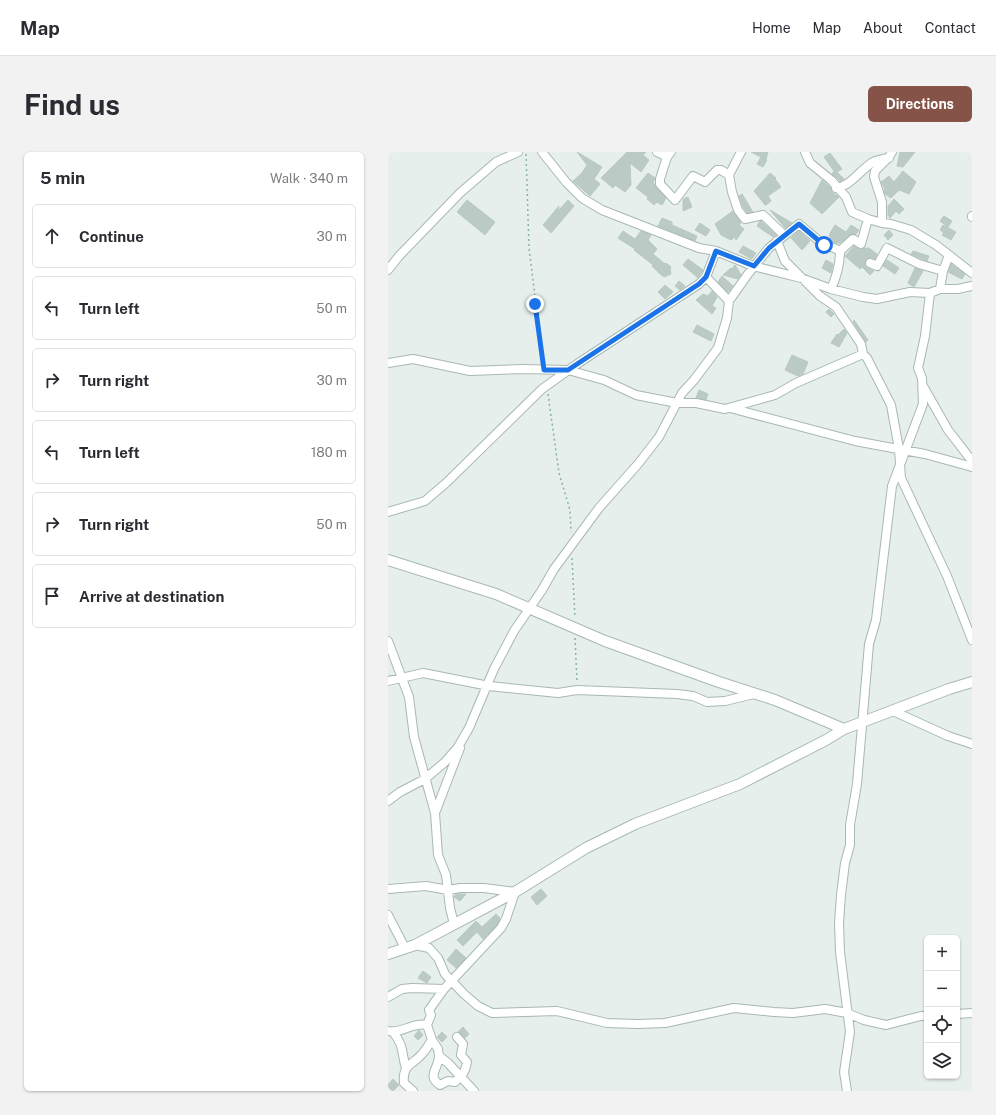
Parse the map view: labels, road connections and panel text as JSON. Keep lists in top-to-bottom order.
{
  "page": {
    "header": "Map",
    "nav": [
      "Home",
      "Map",
      "About",
      "Contact"
    ],
    "buttons": "Directions",
    "title": "Find us",
    "heading": ["5 min", "Walk · 340 m"],
    "list": [
      ["Continue", "30 m"],
      ["Turn left", "50 m"],
      ["Turn right", "30 m"],
      ["Turn left", "180 m"],
      ["Turn right", "50 m"],
      "Arrive at destination"
    ],
    "map_buttons": ["+", "−"]
  }
}
